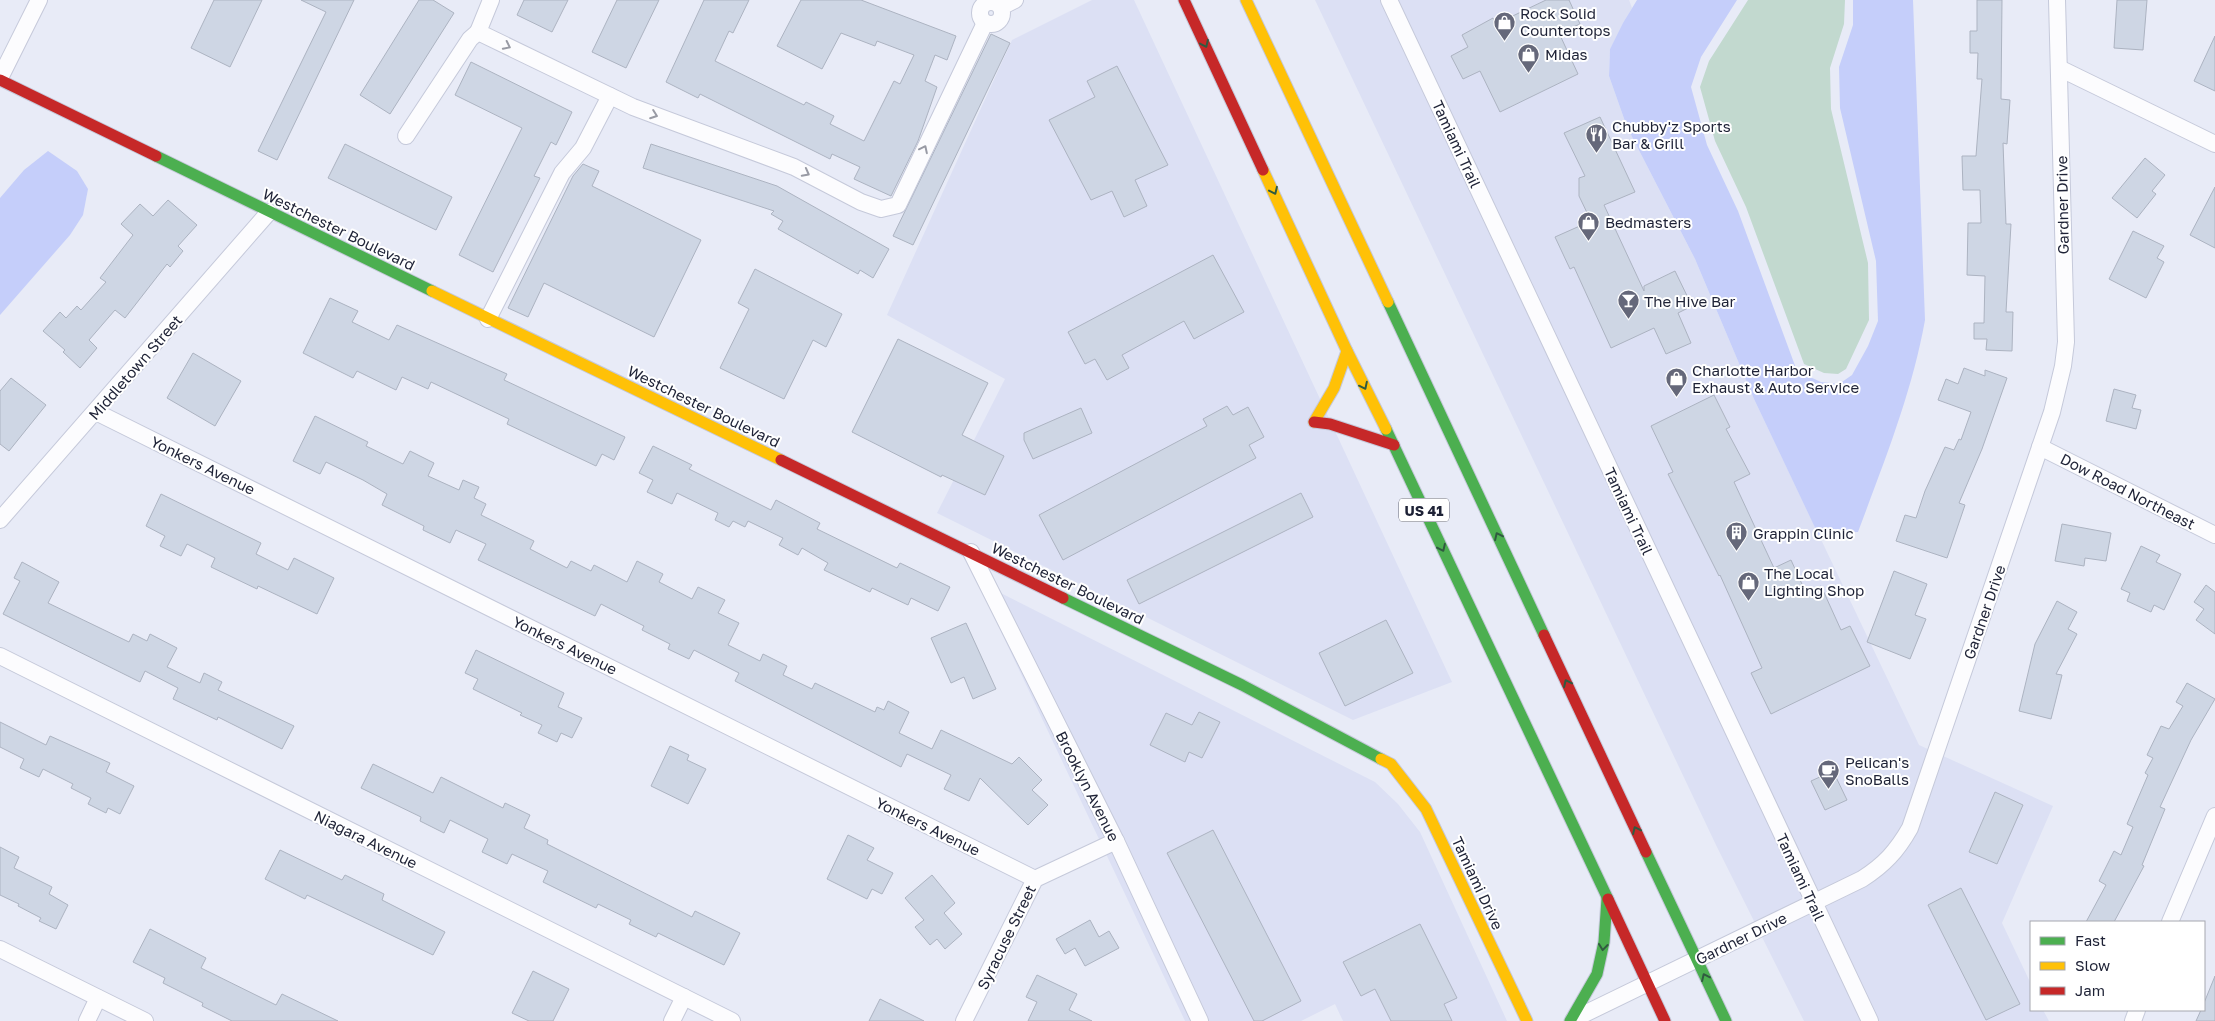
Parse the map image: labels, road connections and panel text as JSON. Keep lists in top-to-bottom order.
{
  "streets": {
    "main road": ["Westchester Boulevard", "US 41", "Tamiami Drive"],
    "street": [
      "Tamiami Trail",
      "Gardner Drive",
      "Middletown Street",
      "Yonkers Avenue",
      "Dow Road Northeast",
      "Brooklyn Avenue",
      "Niagara Avenue",
      "Syracuse Street"
    ]
  },
  "crossings": [
    ["Tamiami Trail", "Gardner Drive"],
    ["Gardner Drive", "Dow Road Northeast"],
    ["Gardner Drive", "US 41"],
    ["Westchester Boulevard", "Middletown Street"],
    ["Westchester Boulevard", "Brooklyn Avenue"],
    ["Westchester Boulevard", "Tamiami Drive"],
    ["Middletown Street", "Yonkers Avenue"],
    ["Yonkers Avenue", "Syracuse Street"],
    ["Brooklyn Avenue", "Syracuse Street"]
  ],
  "places": {
    "shop": [
      "Rock Solid Countertops",
      "Midas",
      "Bedmasters",
      "Charlotte Harbor Exhaust & Auto Service",
      "The Local Lighting Shop"
    ],
    "restaurant": ["Chubby'z Sports Bar & Grill"],
    "bar": ["The Hive Bar"],
    "building": ["Grappin Clinic"],
    "cafe": ["Pelican's SnoBalls"]
  },
  "legend": ["Fast", "Slow", "Jam"]
}
